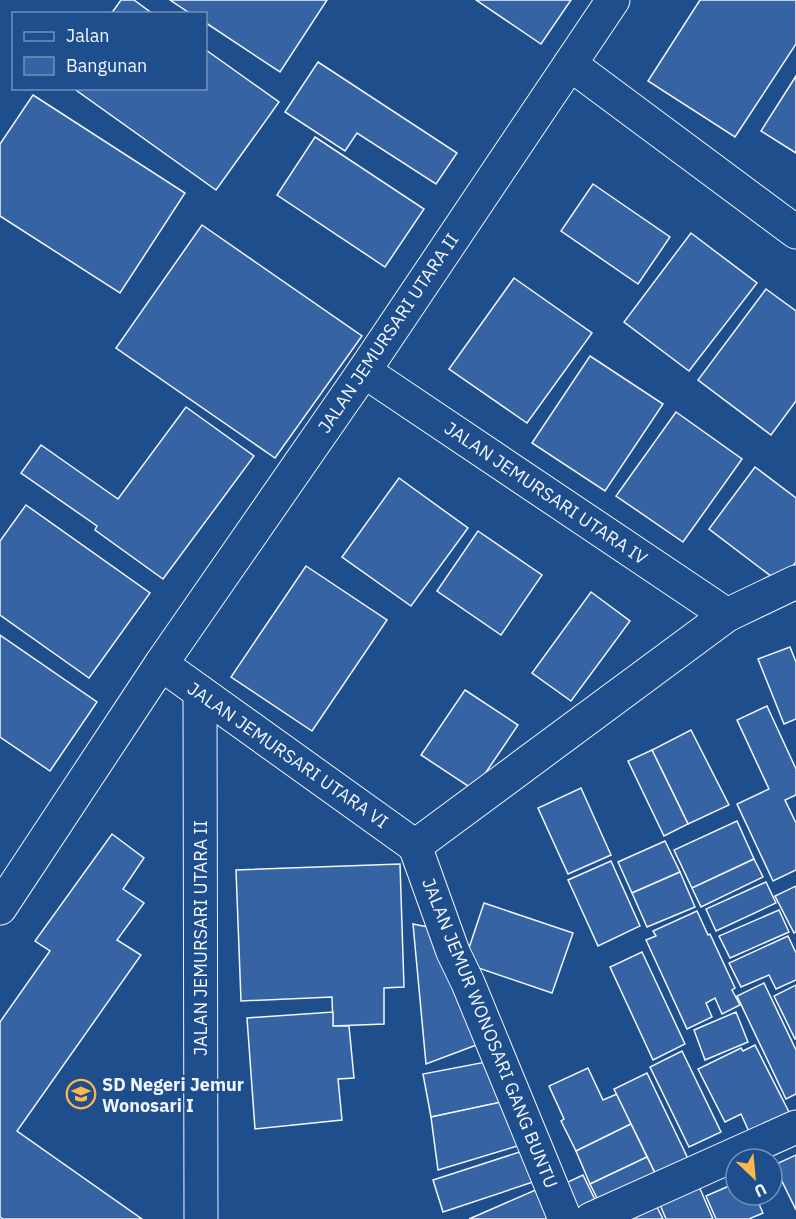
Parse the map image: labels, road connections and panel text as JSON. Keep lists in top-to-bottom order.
{
  "streets": {
    "street": [
      "JALAN JEMURSARI UTARA II",
      "JALAN JEMURSARI UTARA IV",
      "JALAN JEMURSARI UTARA VI",
      "JALAN JEMUR WONOSARI GANG BUNTU"
    ]
  },
  "crossings": [
    ["JALAN JEMURSARI UTARA II", "JALAN JEMURSARI UTARA IV"],
    ["JALAN JEMURSARI UTARA II", "JALAN JEMURSARI UTARA VI"],
    ["JALAN JEMURSARI UTARA VI", "JALAN JEMUR WONOSARI GANG BUNTU"]
  ],
  "places": {
    "school or university": ["SD Negeri Jemur Wonosari I"]
  },
  "legend": ["Jalan", "Bangunan"],
  "north": "bottom right"
}
